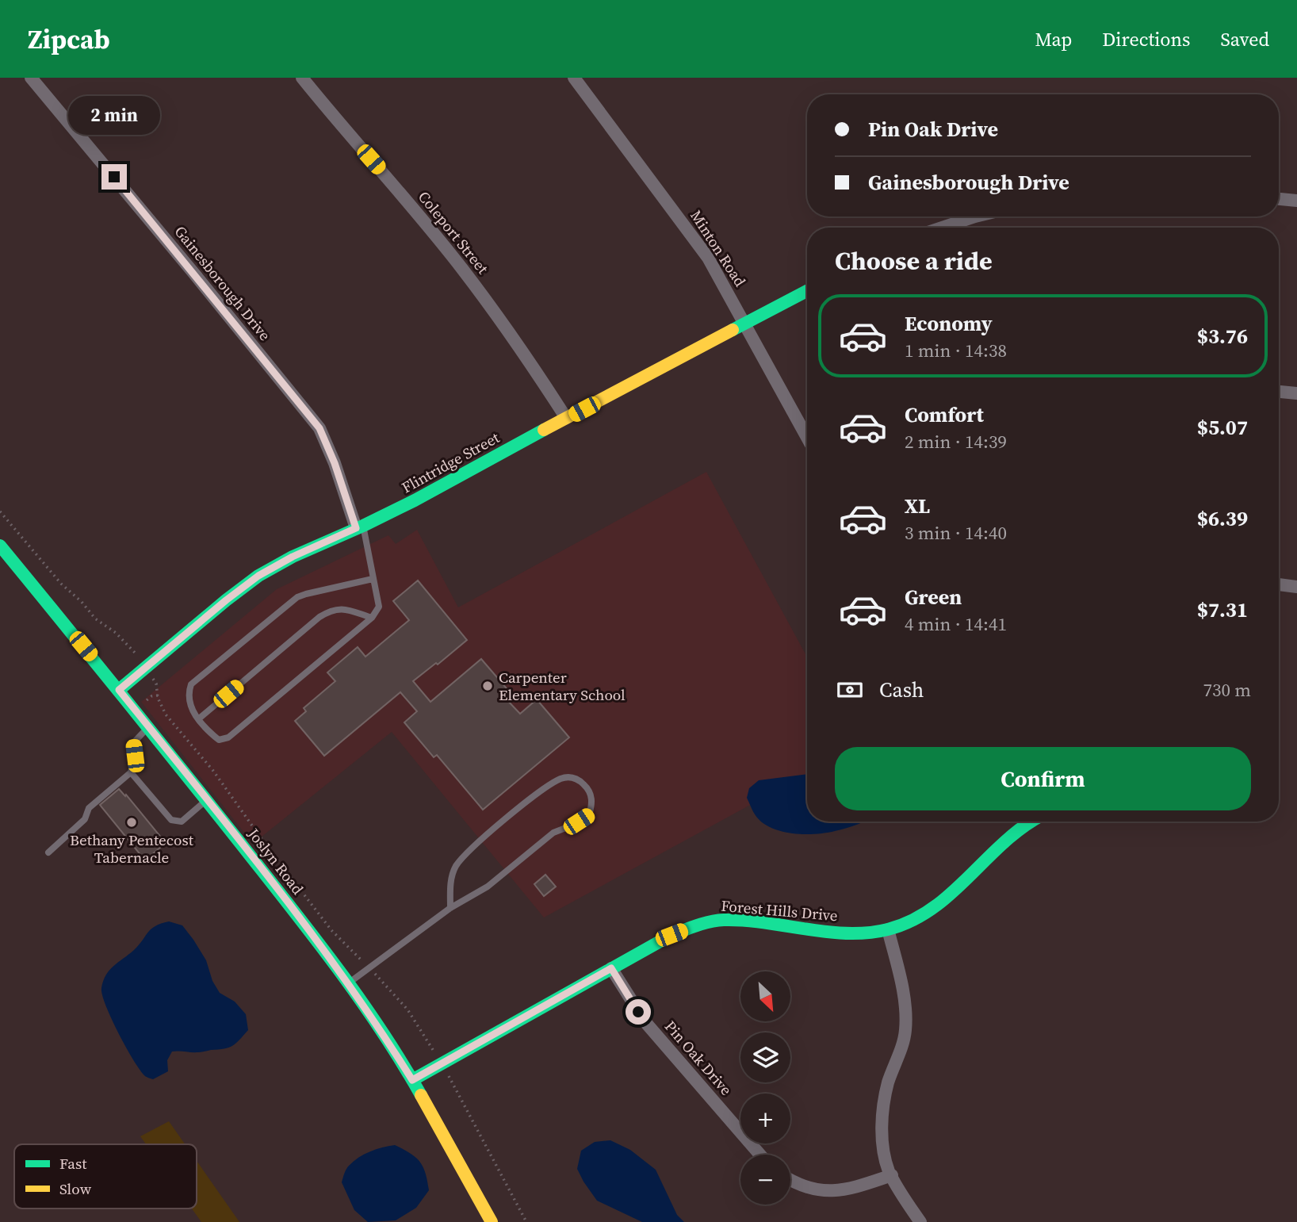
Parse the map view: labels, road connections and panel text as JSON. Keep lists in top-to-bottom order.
{
  "streets": {
    "street": [
      "Coleport Street",
      "Minton Road",
      "Gainesborough Drive",
      "Flintridge Street",
      "Joslyn Road",
      "Forest Hills Drive",
      "Pin Oak Drive"
    ]
  },
  "crossings": [
    ["Coleport Street", "Flintridge Street"],
    ["Minton Road", "Flintridge Street"],
    ["Gainesborough Drive", "Flintridge Street"],
    ["Flintridge Street", "Joslyn Road"],
    ["Joslyn Road", "Forest Hills Drive"],
    ["Forest Hills Drive", "Pin Oak Drive"]
  ],
  "places": ["Carpenter Elementary School", "Bethany Pentecost Tabernacle"],
  "legend": ["Fast", "Slow"],
  "north": "bottom right",
  "page": {
    "header": "Zipcab",
    "nav": ["Map", "Directions", "Saved"],
    "banner": ["Pin Oak Drive", "Gainesborough Drive"],
    "bubble": "2 min",
    "heading": "Choose a ride",
    "list": [
      {
        "name": "Economy",
        "note": "1 min · 14:38",
        "value": "$3.76"
      },
      {
        "name": "Comfort",
        "note": "2 min · 14:39",
        "value": "$5.07"
      },
      {
        "name": "XL",
        "note": "3 min · 14:40",
        "value": "$6.39"
      },
      {
        "name": "Green",
        "note": "4 min · 14:41",
        "value": "$7.31"
      }
    ],
    "pay": ["Cash", "730 m"],
    "buttons": "Confirm",
    "map_buttons": ["+", "−"]
  }
}
